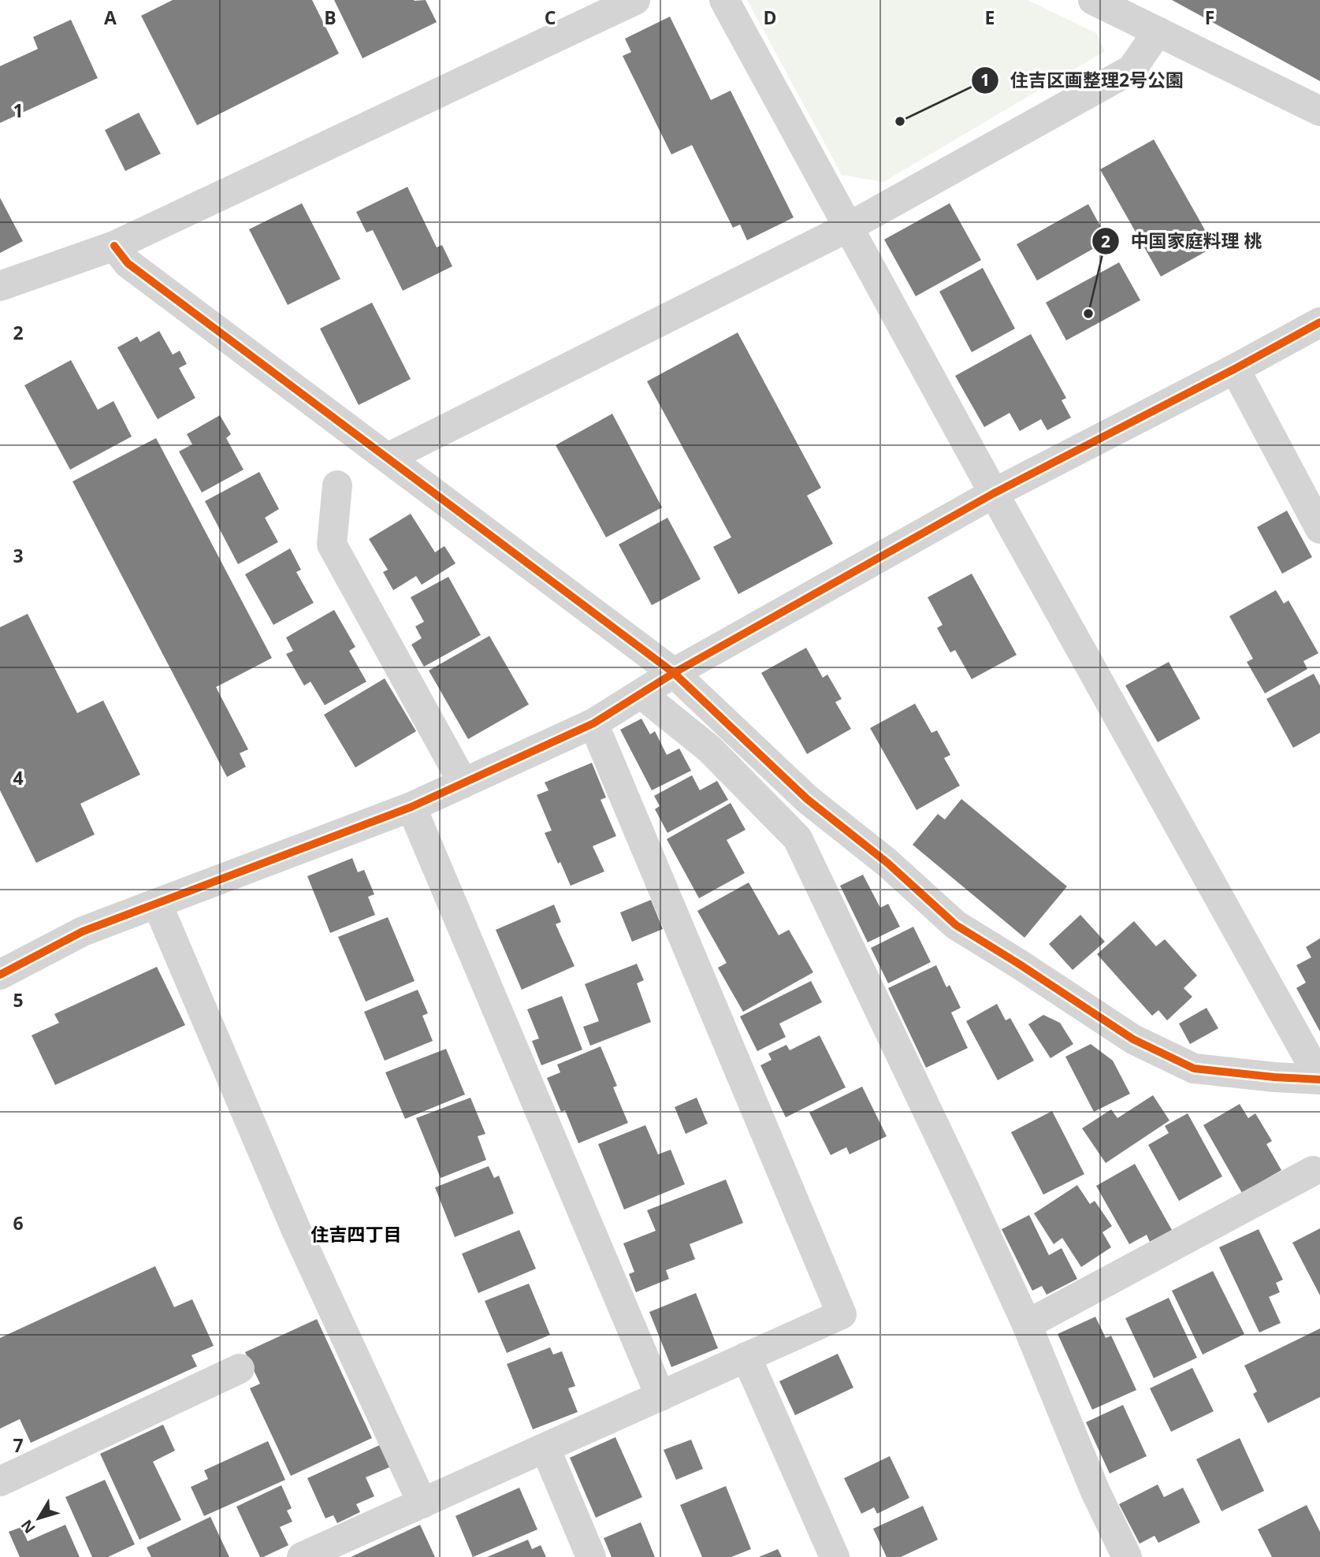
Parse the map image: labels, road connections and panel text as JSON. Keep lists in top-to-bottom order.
{
  "districts": ["住吉四丁目"],
  "places": ["住吉区画整理2号公園", "中国家庭料理 桃"],
  "north": "bottom left",
  "grid": {
    "columns": [
      "A",
      "B",
      "C",
      "D",
      "E",
      "F"
    ],
    "rows": [
      "1",
      "2",
      "3",
      "4",
      "5",
      "6",
      "7"
    ]
  }
}
